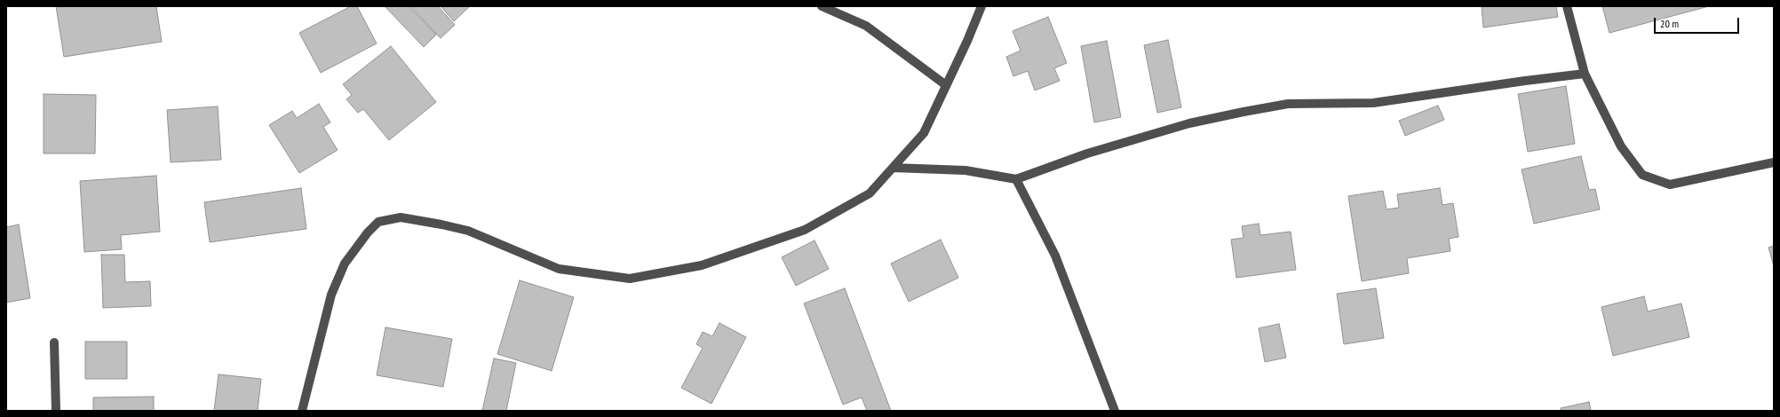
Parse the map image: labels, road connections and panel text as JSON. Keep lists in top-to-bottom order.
{
  "scale_bar": "20 m"
}
